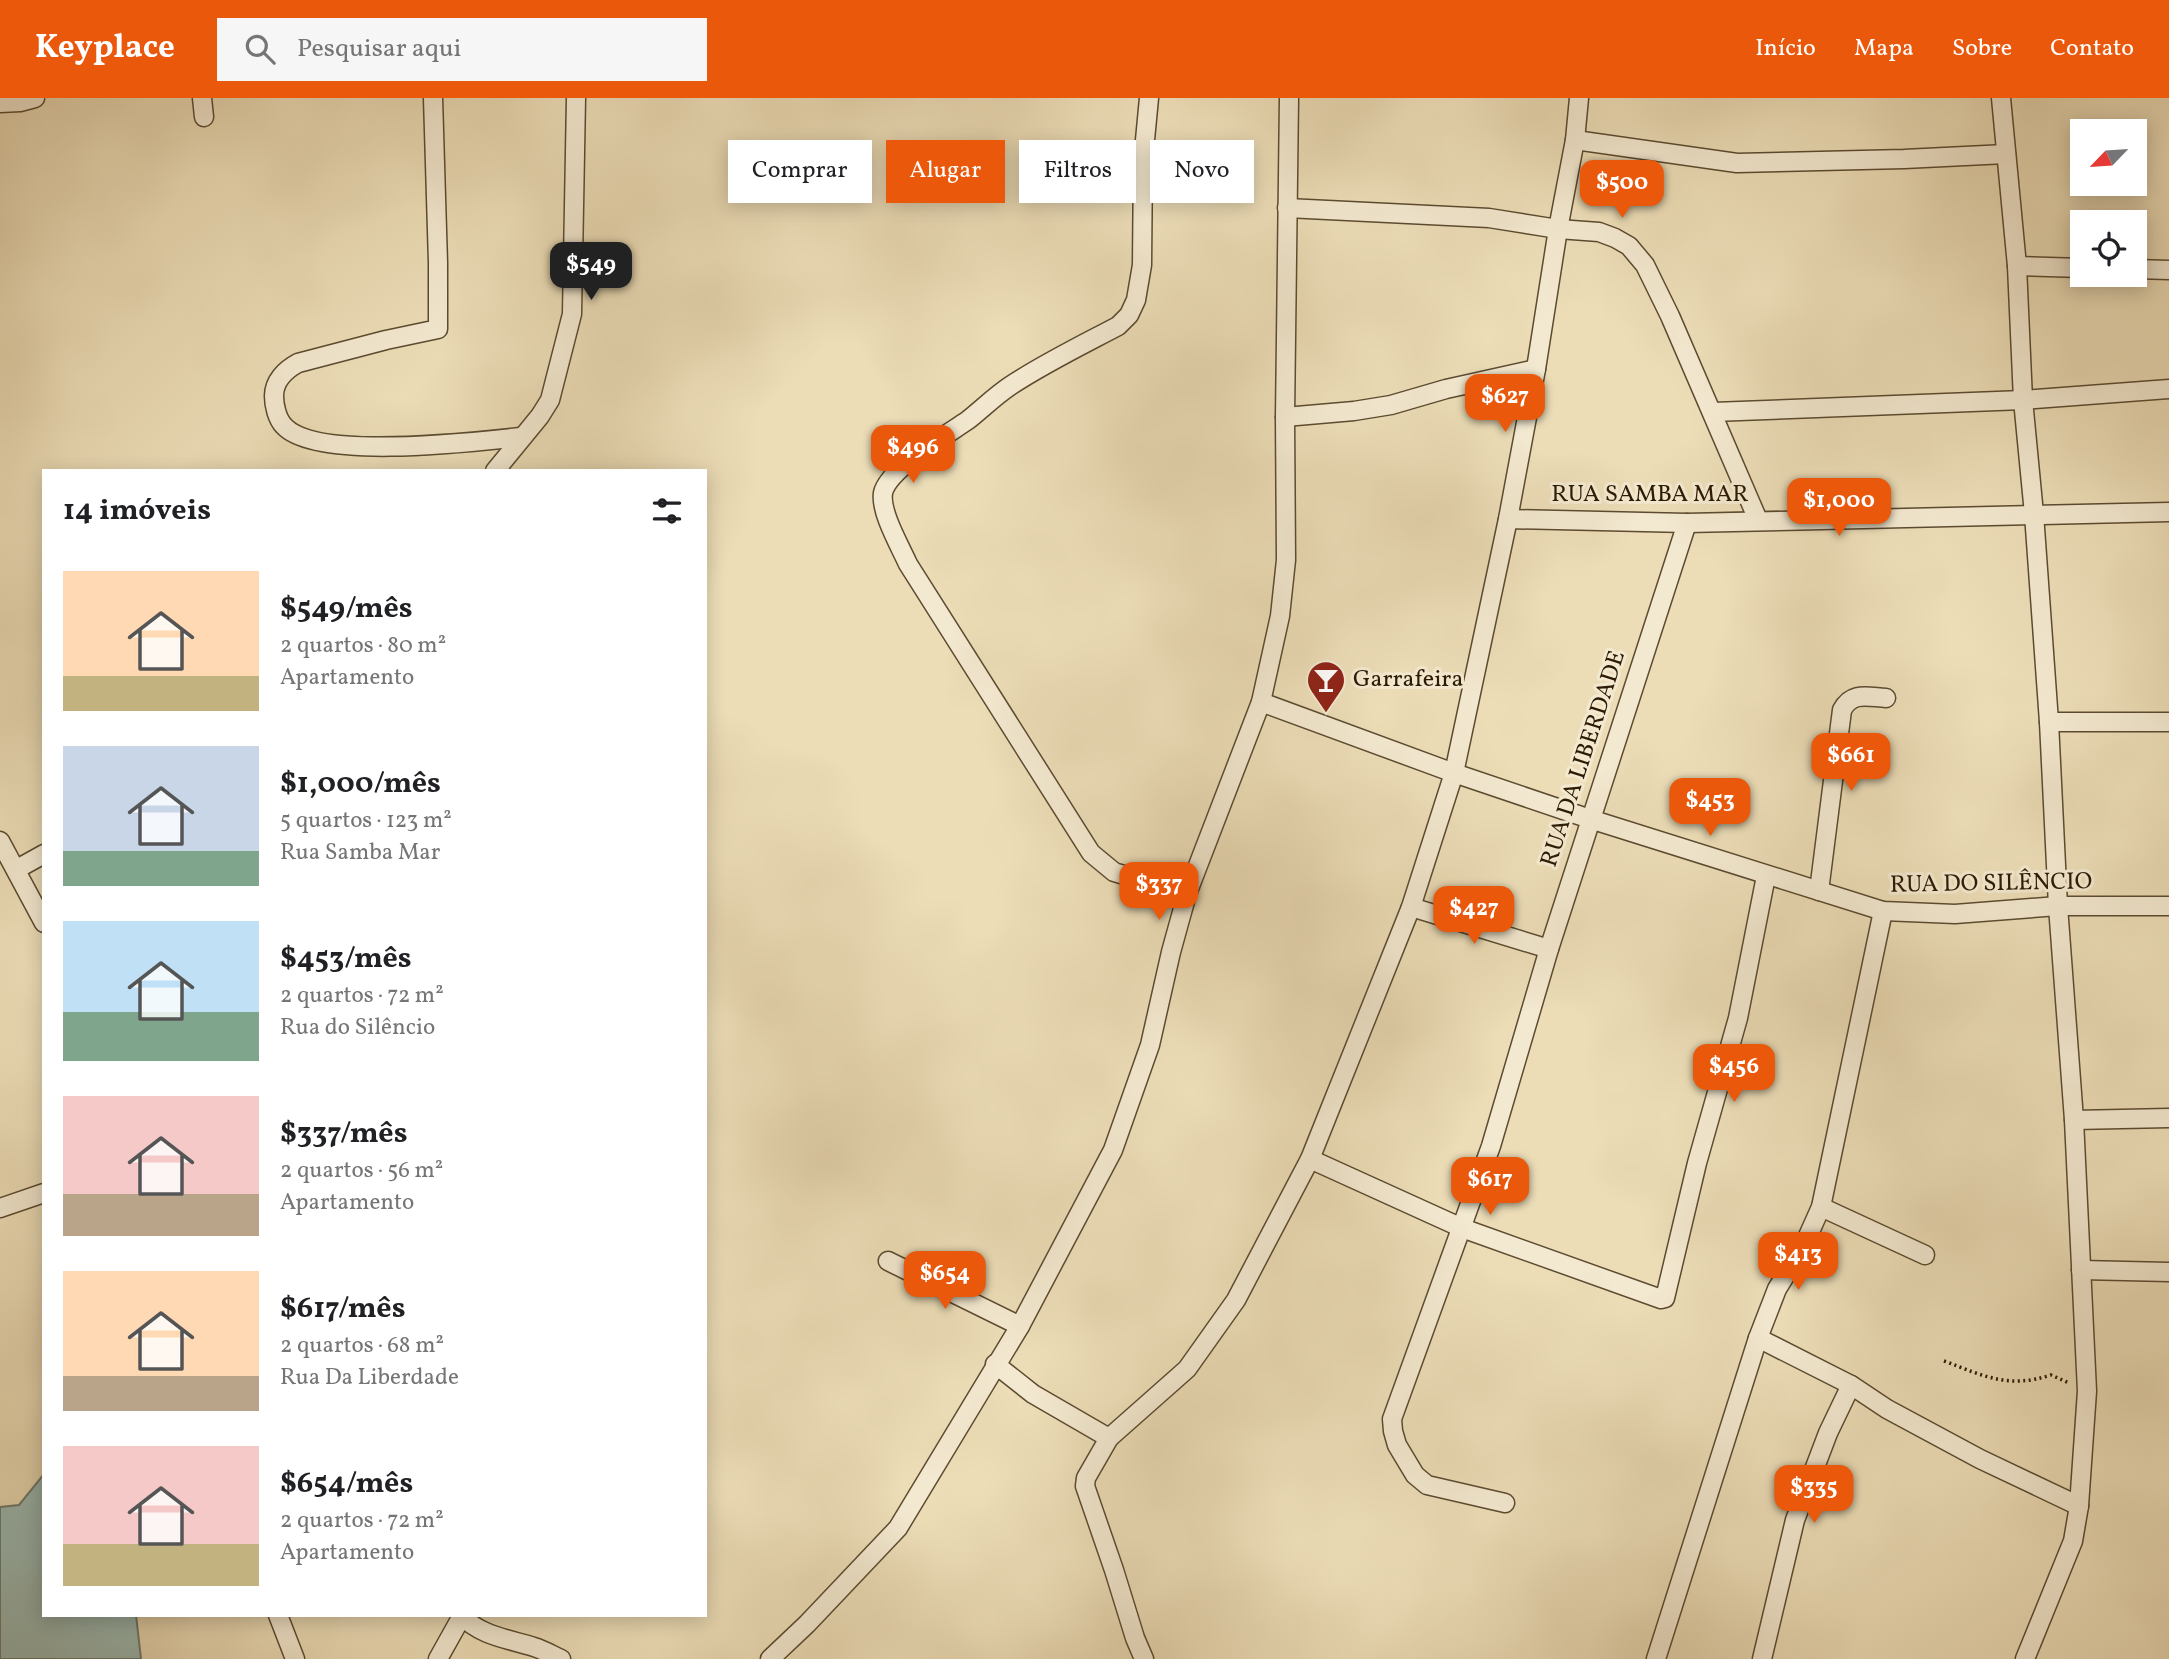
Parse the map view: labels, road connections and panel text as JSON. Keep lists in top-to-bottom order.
{
  "streets": {
    "street": ["RUA SAMBA MAR", "RUA DA LIBERDADE", "RUA DO SILÊNCIO"]
  },
  "crossings": [
    ["RUA SAMBA MAR", "RUA DA LIBERDADE"],
    ["RUA DA LIBERDADE", "RUA DO SILÊNCIO"]
  ],
  "places": {
    "bar": ["Garrafeira"]
  },
  "north": "bottom left",
  "page": {
    "header": "Keyplace",
    "search": "Pesquisar aqui",
    "nav": [
      "Início",
      "Mapa",
      "Sobre",
      "Contato"
    ],
    "chip": [
      "Comprar",
      "Alugar",
      "Filtros",
      "Novo"
    ],
    "price": [
      "$500",
      "$549",
      "$627",
      "$496",
      "$1,000",
      "$661",
      "$453",
      "$337",
      "$427",
      "$456",
      "$617",
      "$413",
      "$654",
      "$335"
    ],
    "heading": "14 imóveis",
    "list": [
      {
        "name": "$549/mês",
        "note": "2 quartos · 80 m² · Apartamento"
      },
      {
        "name": "$1,000/mês",
        "note": "5 quartos · 123 m² · Rua Samba Mar"
      },
      {
        "name": "$453/mês",
        "note": "2 quartos · 72 m² · Rua do Silêncio"
      },
      {
        "name": "$337/mês",
        "note": "2 quartos · 56 m² · Apartamento"
      },
      {
        "name": "$617/mês",
        "note": "2 quartos · 68 m² · Rua Da Liberdade"
      },
      {
        "name": "$654/mês",
        "note": "2 quartos · 72 m² · Apartamento"
      }
    ]
  }
}
